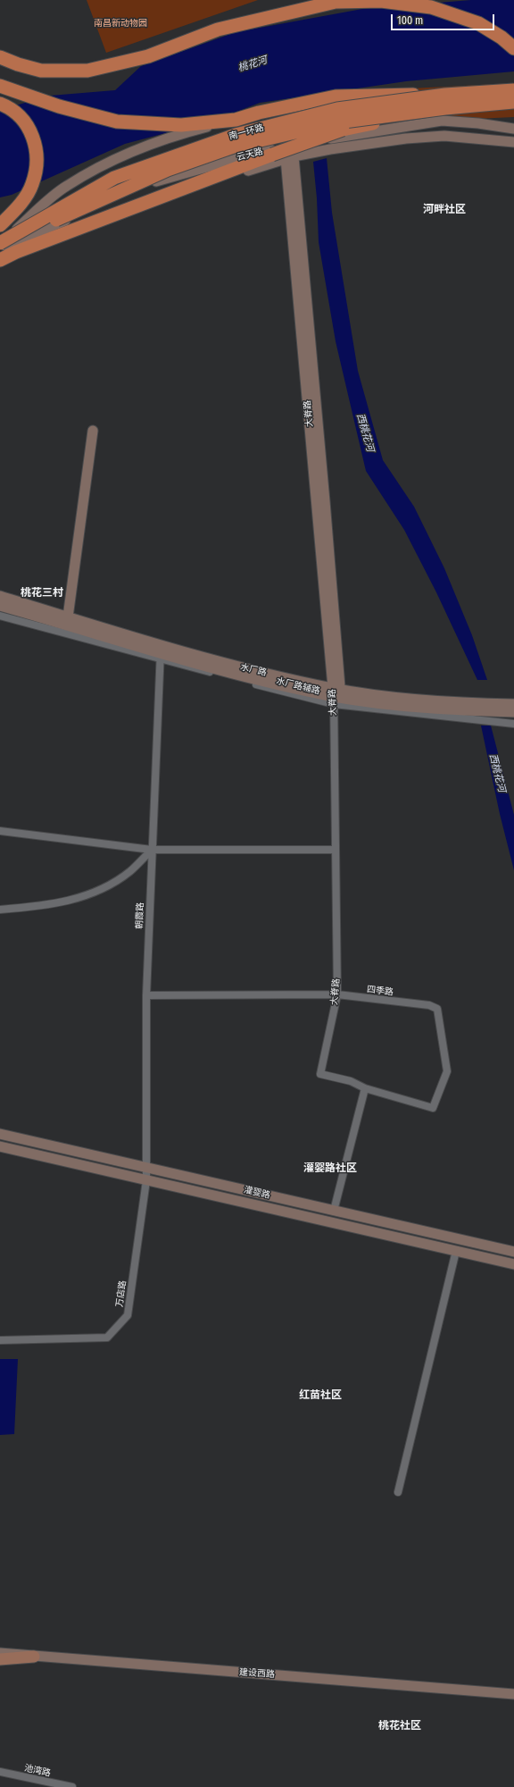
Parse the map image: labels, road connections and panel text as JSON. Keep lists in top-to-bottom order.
{
  "streets": {
    "highway": ["南一环路"],
    "main road": [
      "云天路",
      "大脊路",
      "水厂路",
      "灌婴路",
      "建设西路"
    ],
    "street": [
      "水厂路辅路",
      "朝霞路",
      "四季路",
      "万店路",
      "池湾路"
    ]
  },
  "crossings": [
    ["南一环路", "云天路"],
    ["云天路", "大脊路"],
    ["大脊路", "水厂路"],
    ["大脊路", "水厂路辅路"],
    ["大脊路", "四季路"],
    ["水厂路", "水厂路辅路"],
    ["水厂路", "朝霞路"],
    ["朝霞路", "四季路"],
    ["朝霞路", "灌婴路"],
    ["朝霞路", "万店路"],
    ["灌婴路", "万店路"]
  ],
  "districts": [
    "河畔社区",
    "桃花三村",
    "灌婴路社区",
    "红苗社区",
    "桃花社区"
  ],
  "water": ["桃花河", "西桃花河"],
  "parks": ["南昌新动物园"],
  "scale_bar": "100 m"
}
